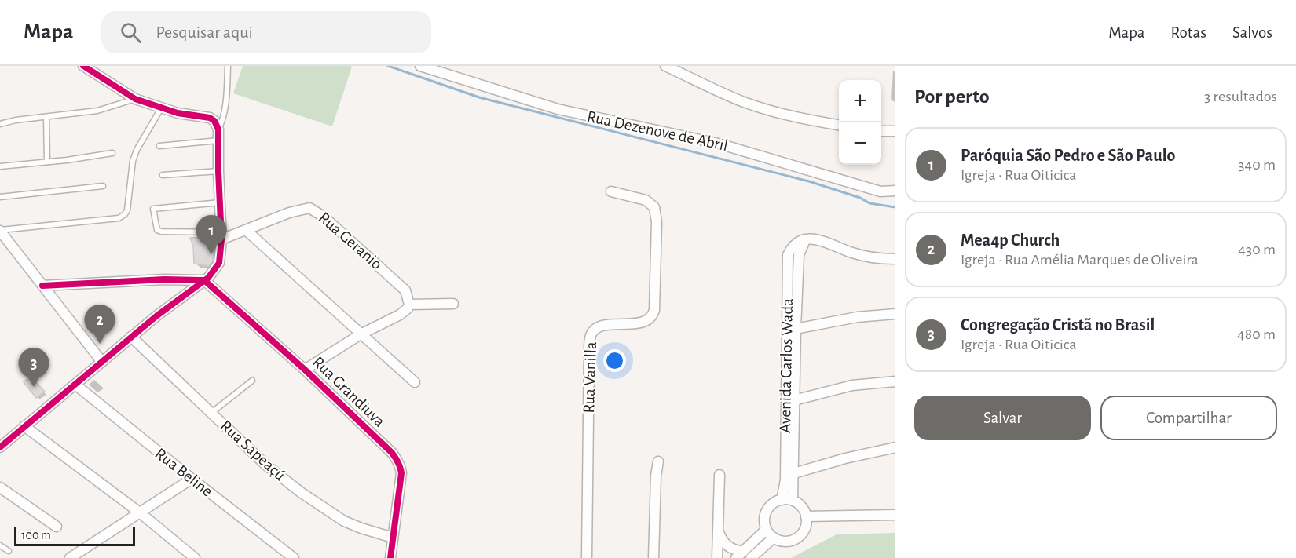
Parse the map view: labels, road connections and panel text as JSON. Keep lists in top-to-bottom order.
{
  "streets": {
    "street": [
      "Rua Dezenove de Abril",
      "Rua Geranio",
      "Avenida Carlos Wada",
      "Rua Vanilla",
      "Rua Grandiuva",
      "Rua Sapeaçú",
      "Rua Beline"
    ]
  },
  "crossings": [
    ["Rua Grandiuva", "Rua Sapeaçú"]
  ],
  "scale_bar": "100 m",
  "page": {
    "header": "Mapa",
    "search": "Pesquisar aqui",
    "nav": ["Mapa", "Rotas", "Salvos"],
    "heading": ["Por perto", "3 resultados"],
    "map_buttons": ["+", "−"],
    "list": [
      {
        "mark": "1",
        "name": "Paróquia São Pedro e São Paulo",
        "note": "Igreja · Rua Oiticica",
        "value": "340 m"
      },
      {
        "mark": "2",
        "name": "Mea4p Church",
        "note": "Igreja · Rua Amélia Marques de Oliveira",
        "value": "430 m"
      },
      {
        "mark": "3",
        "name": "Congregação Cristã no Brasil",
        "note": "Igreja · Rua Oiticica",
        "value": "480 m"
      }
    ],
    "pins": ["1", "2", "3"],
    "buttons": ["Salvar", "Compartilhar"],
    "scale": "100 m"
  }
}
